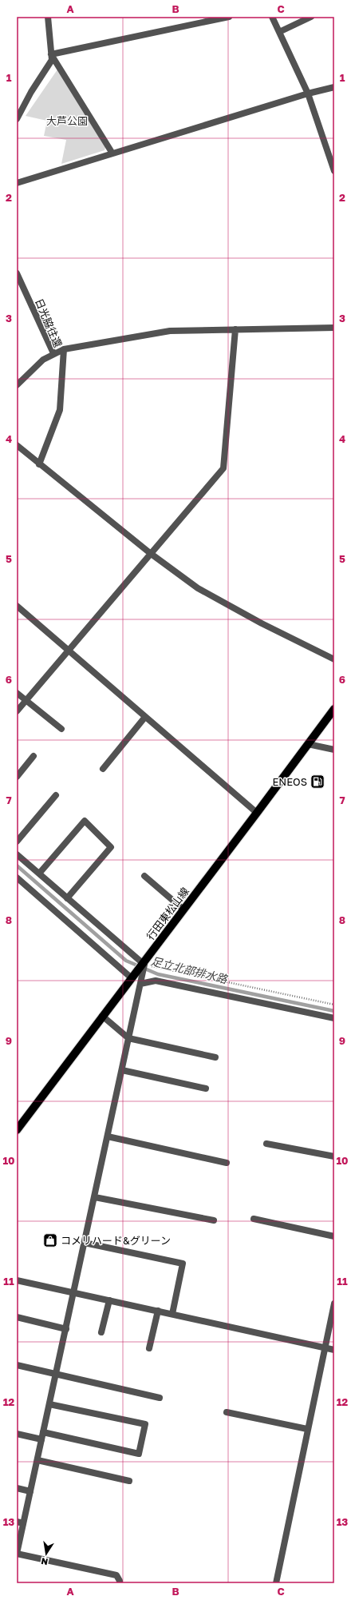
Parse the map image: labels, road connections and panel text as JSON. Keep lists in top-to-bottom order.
{
  "streets": {
    "main road": ["行田東松山線"],
    "street": ["日光脇往還"]
  },
  "water": ["足立北部排水路"],
  "parks": ["大芦公園"],
  "places": {
    "fuel station": ["ENEOS"],
    "shop": ["コメリハード&グリーン"]
  },
  "north": "bottom",
  "grid": {
    "columns": ["A", "B", "C"],
    "rows": [
      "1",
      "2",
      "3",
      "4",
      "5",
      "6",
      "7",
      "8",
      "9",
      "10",
      "11",
      "12",
      "13"
    ]
  }
}
